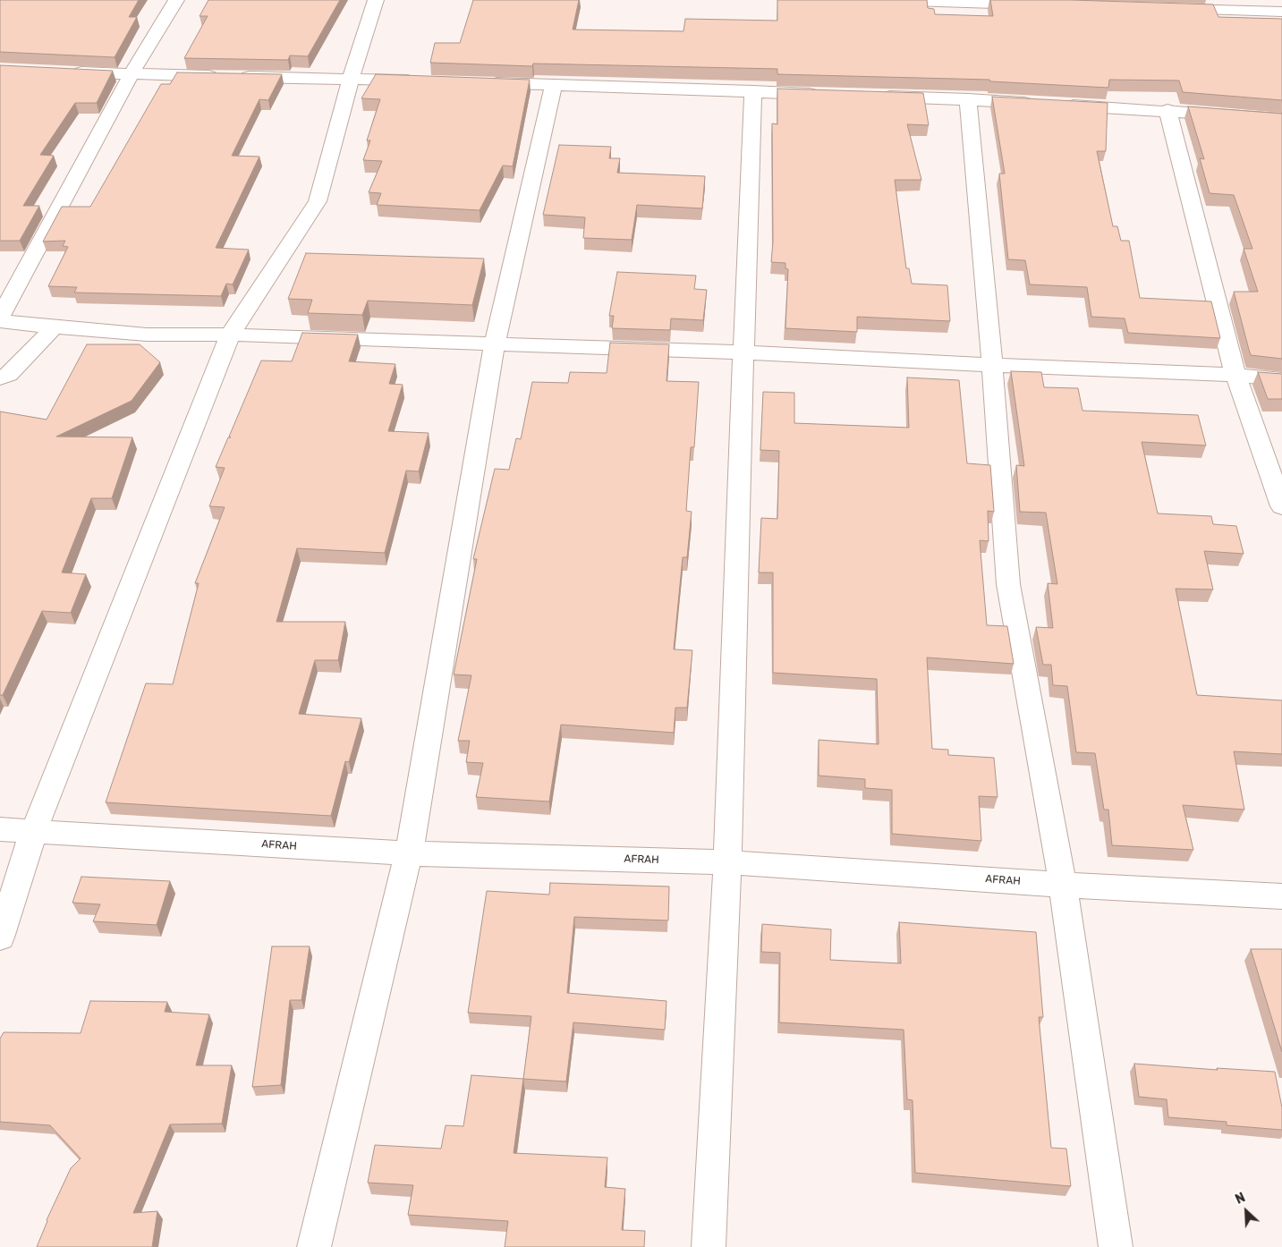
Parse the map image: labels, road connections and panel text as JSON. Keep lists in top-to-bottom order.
{
  "streets": {
    "street": ["AFRAH"]
  },
  "north": "top left"
}
